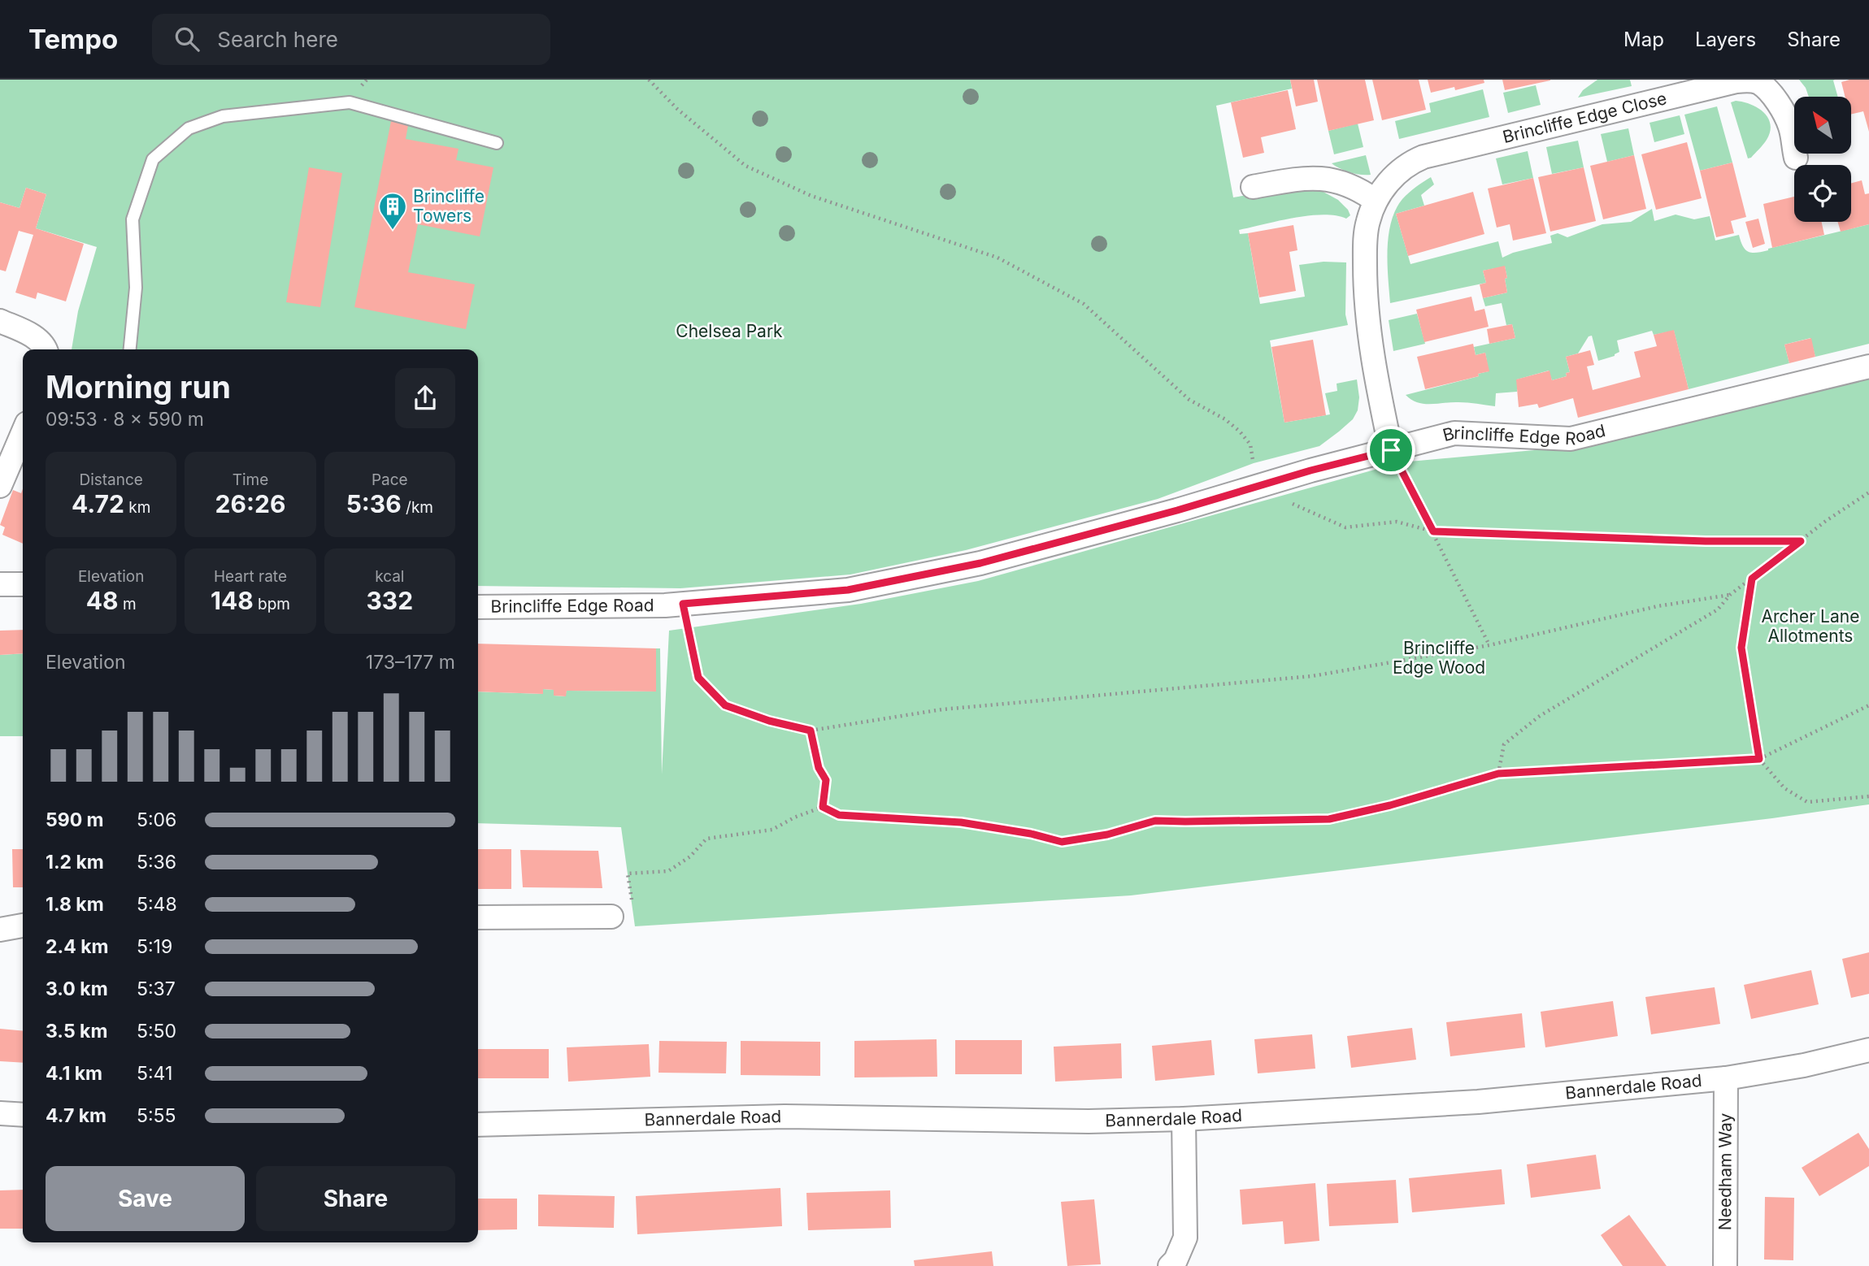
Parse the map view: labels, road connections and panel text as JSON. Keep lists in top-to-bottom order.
{
  "streets": {
    "street": [
      "Brincliffe Edge Close",
      "Brincliffe Edge Road",
      "Bannerdale Road",
      "Needham Way"
    ]
  },
  "crossings": [
    ["Brincliffe Edge Close", "Brincliffe Edge Road"],
    ["Bannerdale Road", "Needham Way"]
  ],
  "parks": ["Chelsea Park", "Archer Lane Allotments", "Brincliffe Edge Wood"],
  "places": {
    "building": ["Brincliffe Towers"]
  },
  "north": "top left",
  "page": {
    "header": "Tempo",
    "search": "Search here",
    "nav": ["Map", "Layers", "Share"],
    "heading": ["Morning run", "09:53 · 8 × 590 m"],
    "stats": [
      ["Distance", "4.72 km"],
      ["Time", "26:26"],
      ["Pace", "5:36 /km"],
      ["Elevation", "48 m"],
      ["Heart rate", "148 bpm"],
      ["kcal", "332"]
    ],
    "chart": ["Elevation", "173–177 m"],
    "list": [
      {
        "name": "590 m",
        "note": "5:06"
      },
      {
        "name": "1.2 km",
        "note": "5:36"
      },
      {
        "name": "1.8 km",
        "note": "5:48"
      },
      {
        "name": "2.4 km",
        "note": "5:19"
      },
      {
        "name": "3.0 km",
        "note": "5:37"
      },
      {
        "name": "3.5 km",
        "note": "5:50"
      },
      {
        "name": "4.1 km",
        "note": "5:41"
      },
      {
        "name": "4.7 km",
        "note": "5:55"
      }
    ],
    "buttons": ["Save", "Share"]
  }
}
